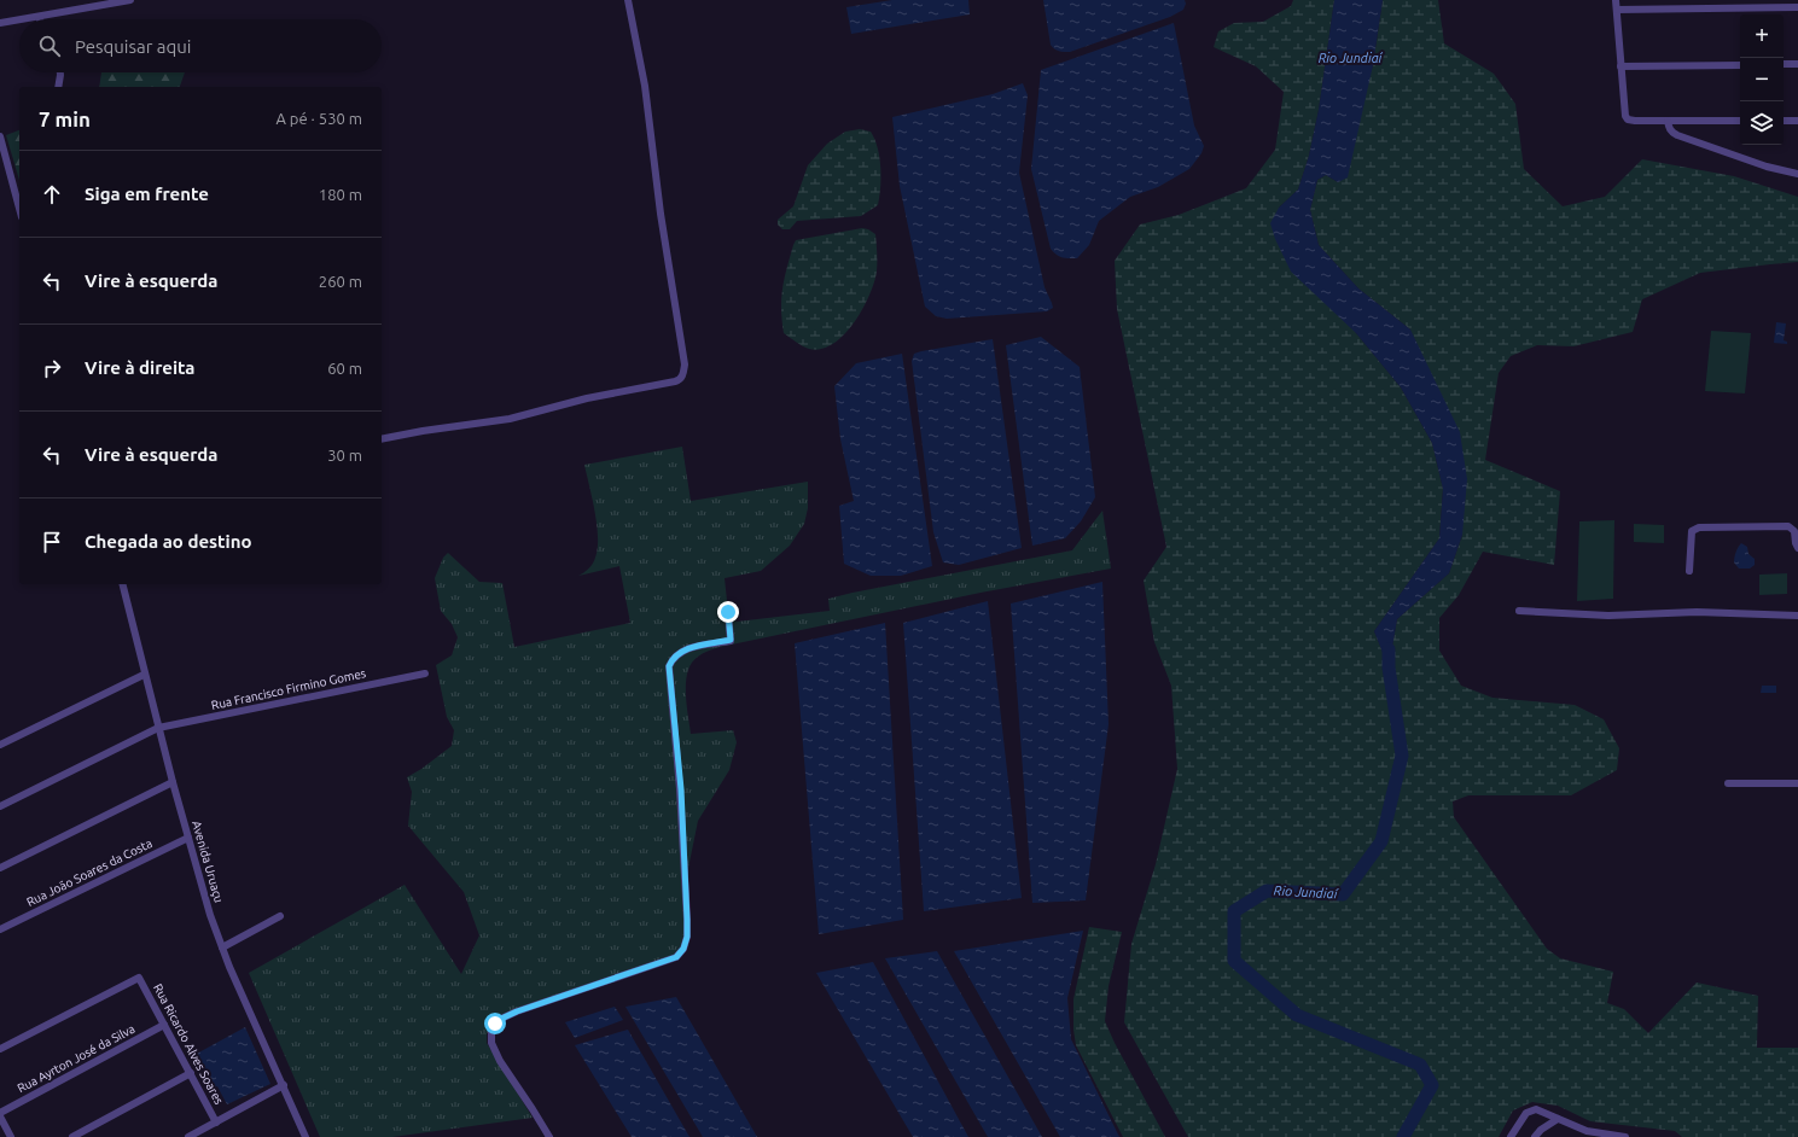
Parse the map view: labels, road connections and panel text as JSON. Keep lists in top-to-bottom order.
{
  "streets": {
    "street": [
      "Rua Francisco Firmino Gomes",
      "Avenida Uruaçu",
      "Rua João Soares da Costa",
      "Rua Ricardo Alves Soares",
      "Rua Ayrton José da Silva"
    ]
  },
  "crossings": [
    ["Rua Francisco Firmino Gomes", "Avenida Uruaçu"],
    ["Avenida Uruaçu", "Rua João Soares da Costa"],
    ["Rua Ricardo Alves Soares", "Rua Ayrton José da Silva"]
  ],
  "water": ["Rio Jundiaí"],
  "page": {
    "map_buttons": ["+", "−"],
    "search": "Pesquisar aqui",
    "heading": ["7 min", "A pé · 530 m"],
    "list": [
      ["Siga em frente", "180 m"],
      ["Vire à esquerda", "260 m"],
      ["Vire à direita", "60 m"],
      ["Vire à esquerda", "30 m"],
      "Chegada ao destino"
    ]
  }
}
